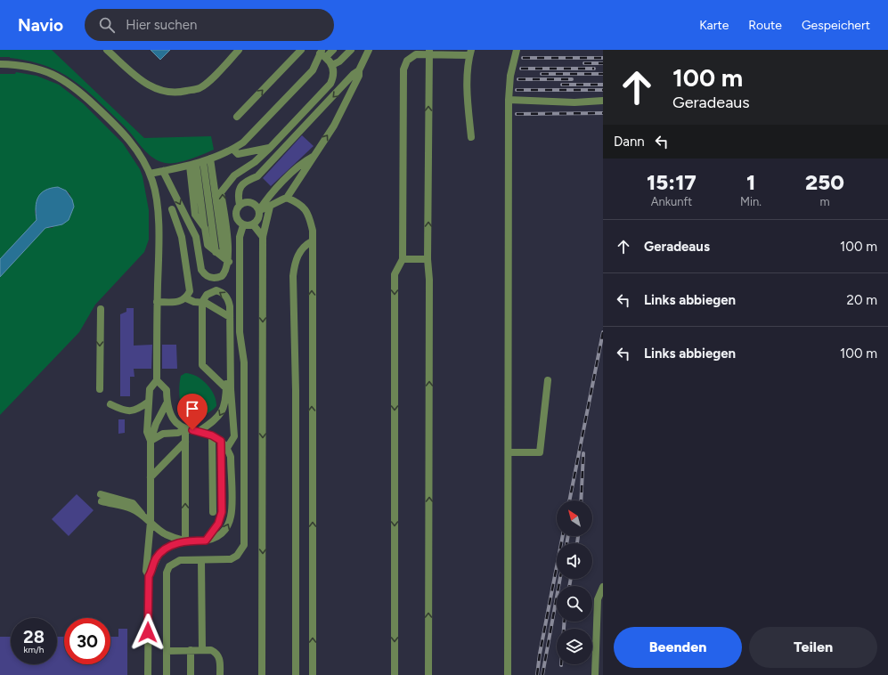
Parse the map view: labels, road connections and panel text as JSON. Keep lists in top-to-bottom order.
{
  "north": "top left",
  "page": {
    "header": "Navio",
    "search": "Hier suchen",
    "nav": ["Karte", "Route", "Gespeichert"],
    "turn": ["100 m", "Geradeaus"],
    "then": "Dann",
    "eta": [
      "15:17",
      "Ankunft",
      "1",
      "Min.",
      "250",
      "m"
    ],
    "list": [
      {
        "name": "Geradeaus",
        "value": "100 m"
      },
      {
        "name": "Links abbiegen",
        "value": "20 m"
      },
      {
        "name": "Links abbiegen",
        "value": "100 m"
      }
    ],
    "speed": "28 km/h",
    "limit": "30",
    "buttons": ["Beenden", "Teilen"]
  }
}
